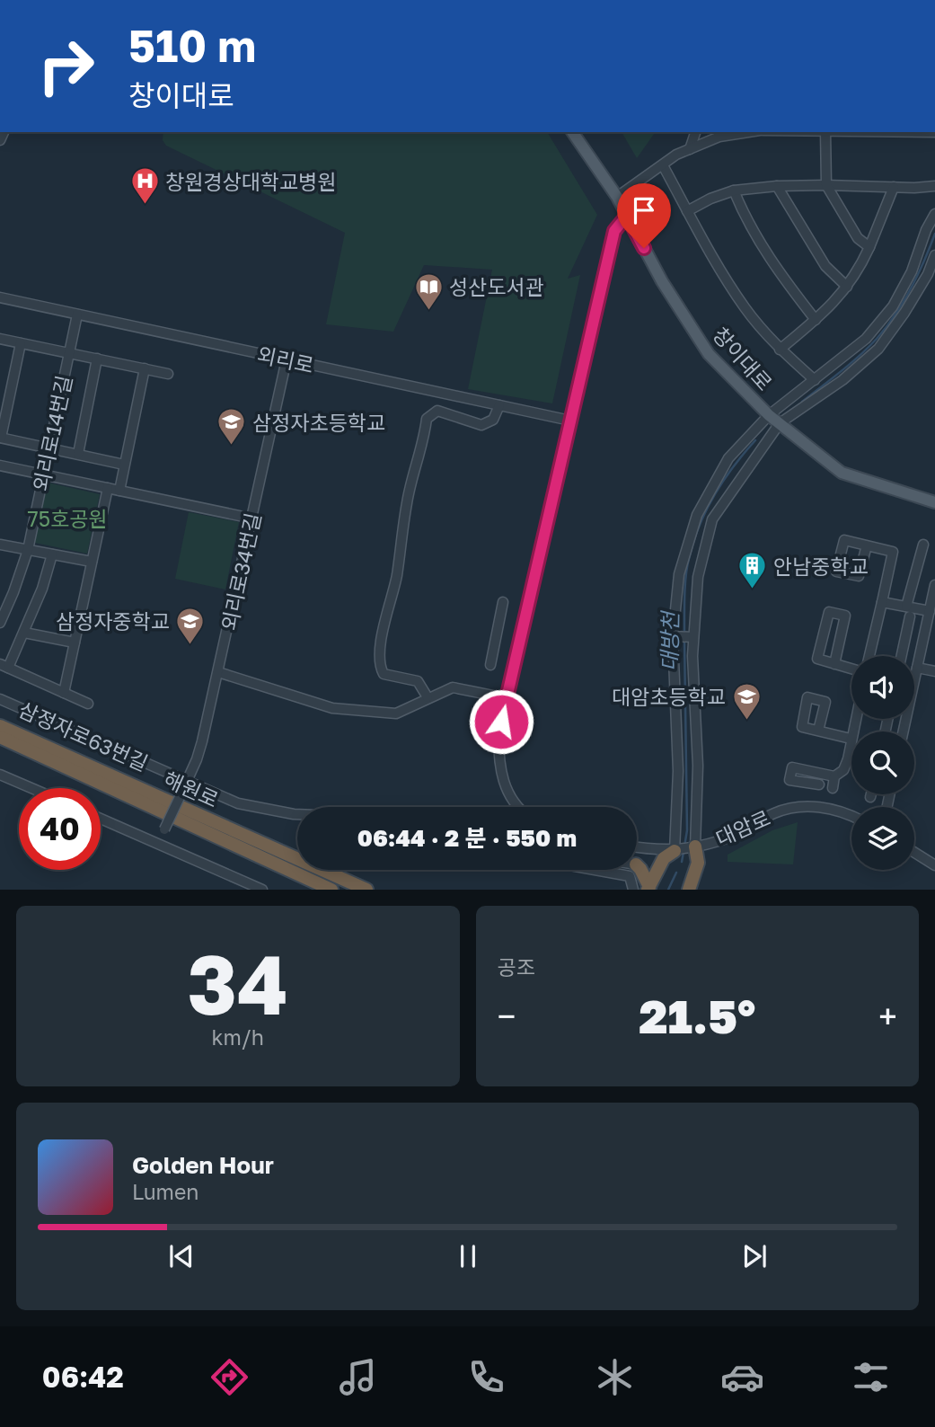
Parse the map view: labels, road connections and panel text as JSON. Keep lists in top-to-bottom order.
{
  "streets": {
    "highway": ["해원로"],
    "main road": ["창이대로"],
    "street": [
      "외리로",
      "외리로14번길",
      "외리로34번길",
      "삼정자로63번길",
      "대암로"
    ]
  },
  "crossings": [
    ["외리로", "외리로14번길"],
    ["외리로", "외리로34번길"],
    ["외리로34번길", "삼정자로63번길"]
  ],
  "water": ["대방천"],
  "parks": ["75호공원"],
  "places": {
    "hospital": ["창원경상대학교병원"],
    "library": ["성산도서관"],
    "school or university": ["삼정자초등학교", "삼정자중학교", "대암초등학교"],
    "building": ["안남중학교"]
  },
  "page": {
    "turn": ["510 m", "창이대로"],
    "limit": "40",
    "trip": "06:44 · 2 분 · 550 m",
    "tile": [
      ["34", "km/h"],
      "공조"
    ],
    "heat": ["−", "21.5°", "+"],
    "song": ["Golden Hour", "Lumen"],
    "tabs": "06:42"
  }
}
